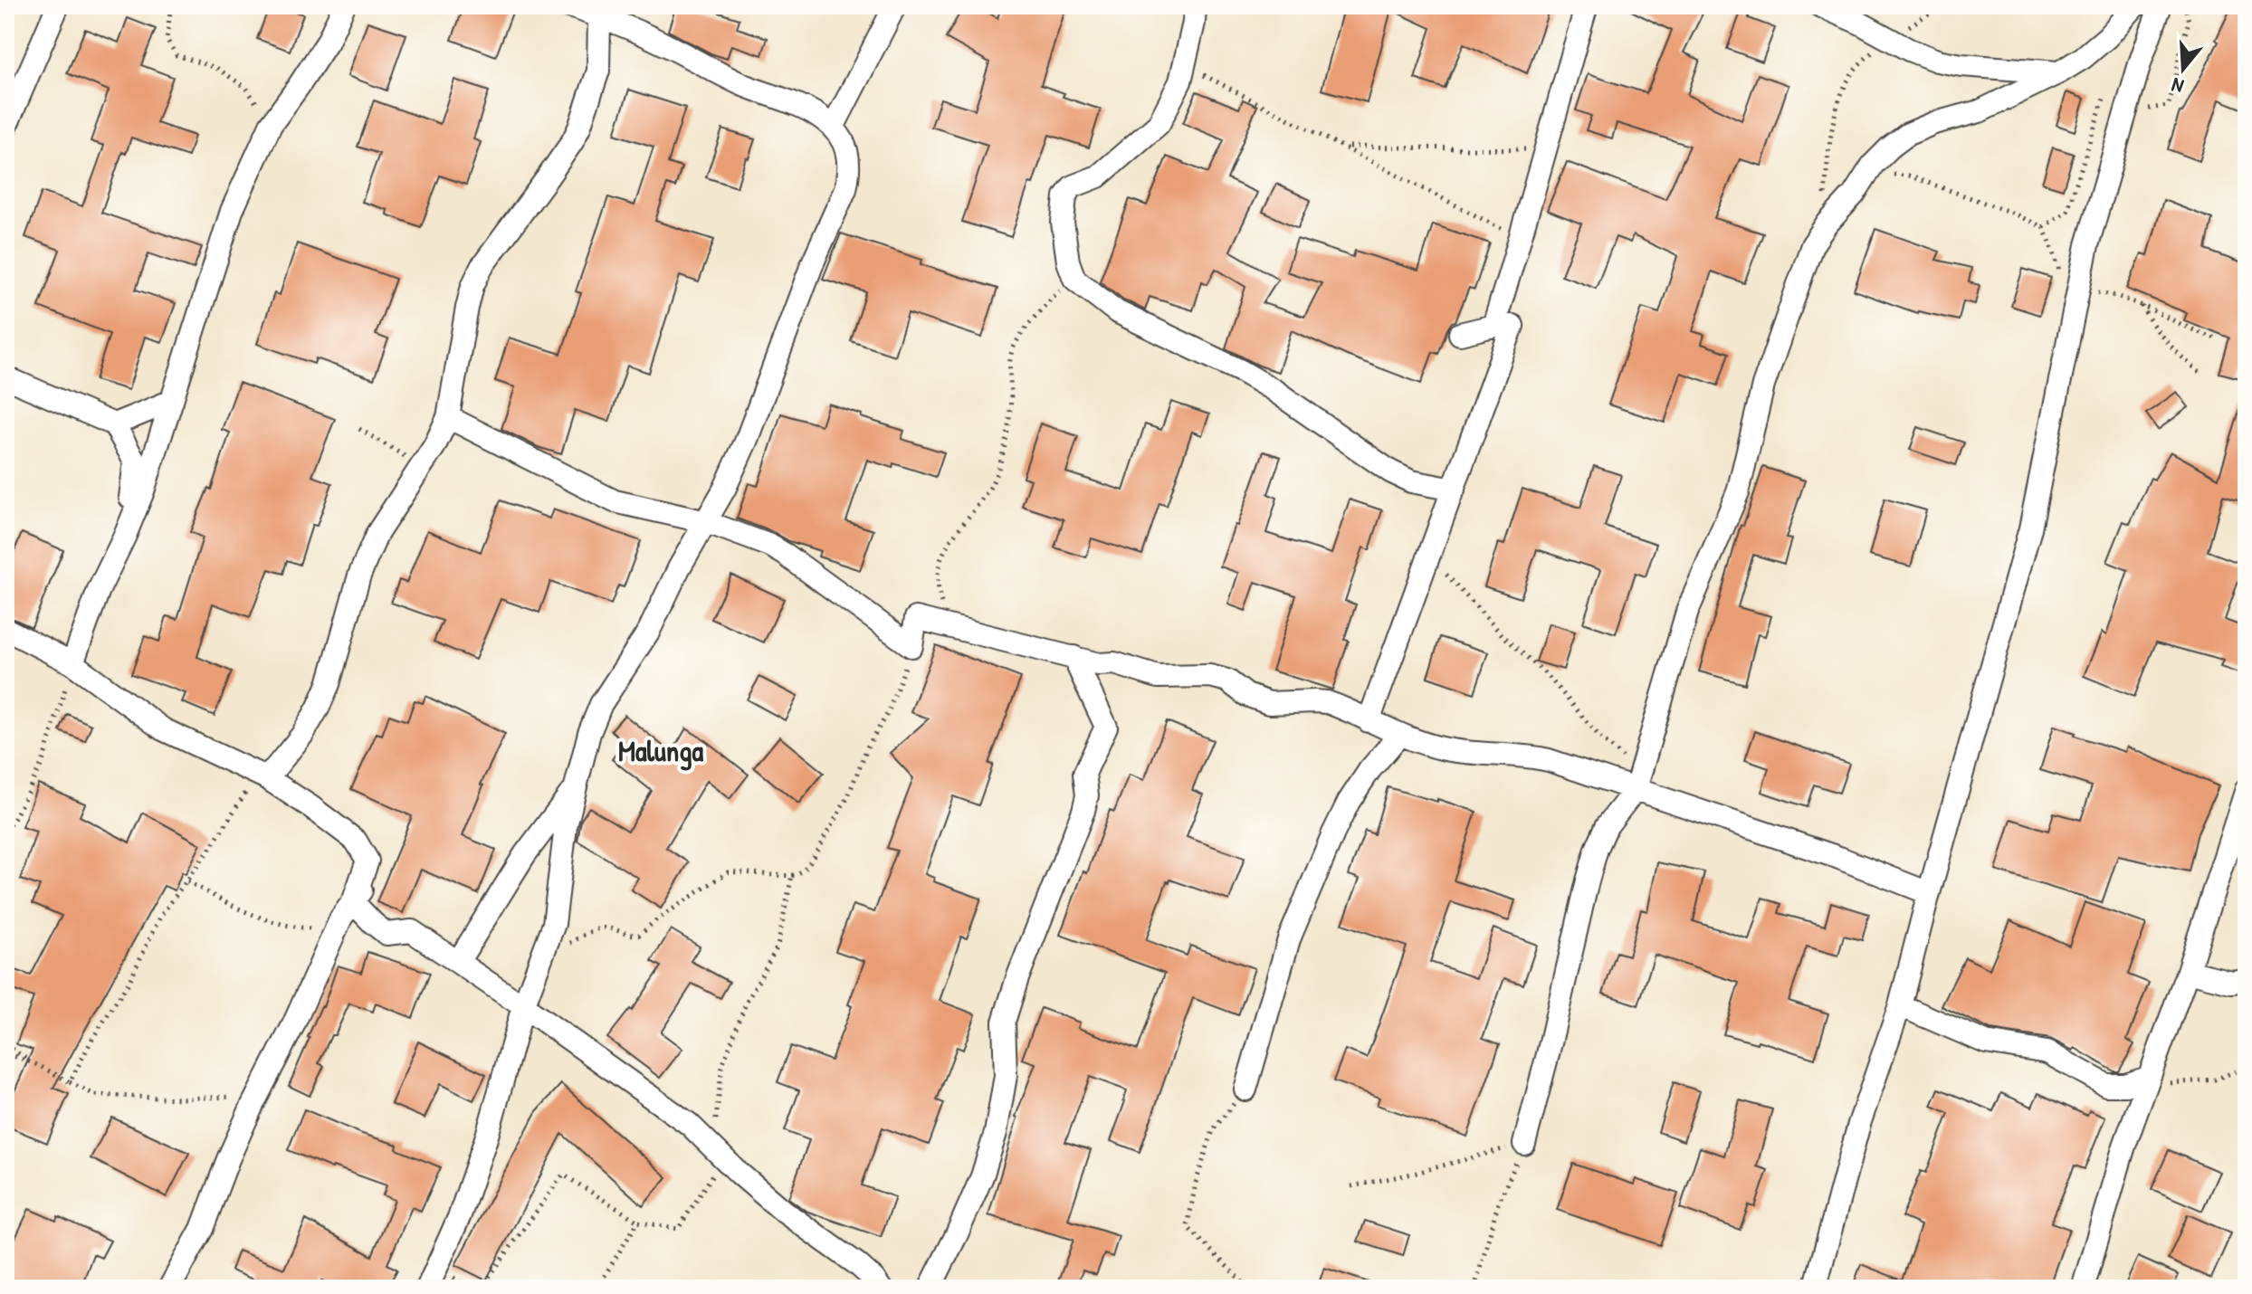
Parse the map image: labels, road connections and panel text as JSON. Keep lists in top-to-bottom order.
{
  "districts": ["Malunga"],
  "north": "bottom"
}
